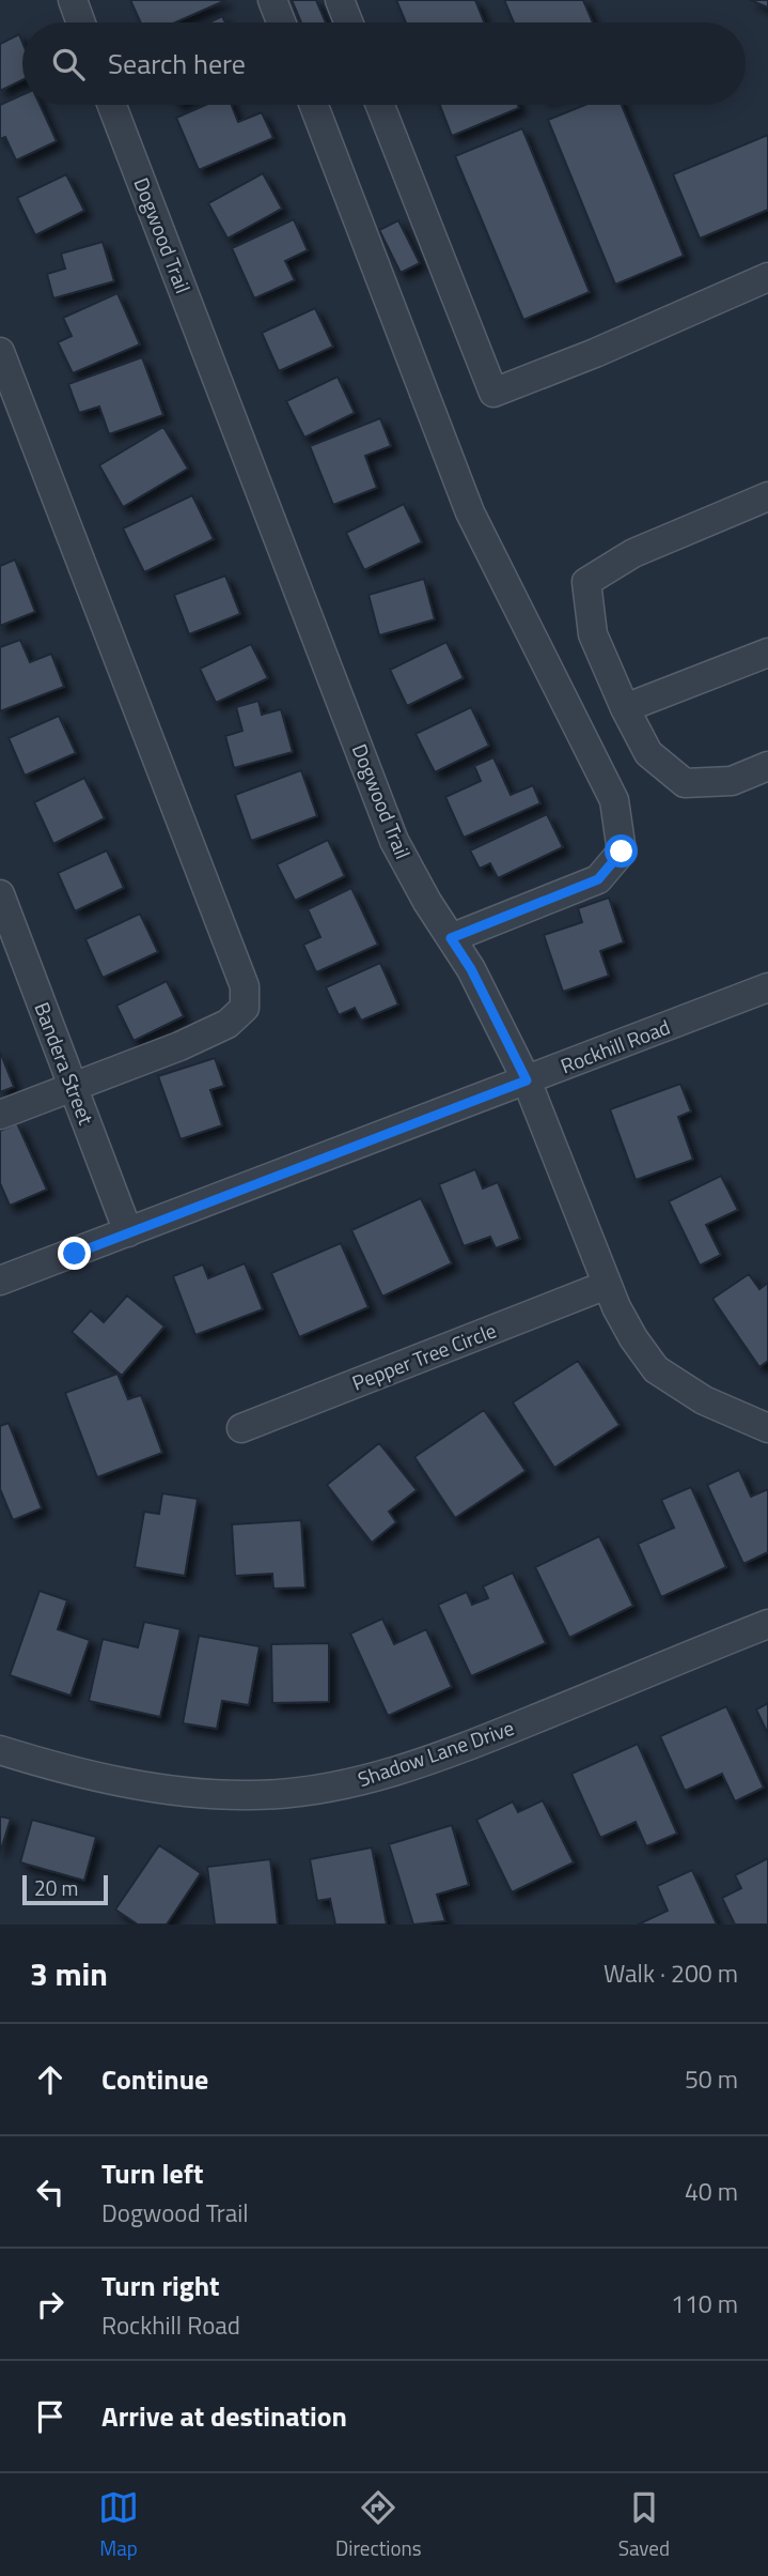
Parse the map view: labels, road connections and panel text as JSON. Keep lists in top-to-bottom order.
{
  "streets": {
    "street": [
      "Dogwood Trail",
      "Rockhill Road",
      "Bandera Street",
      "Pepper Tree Circle",
      "Shadow Lane Drive"
    ]
  },
  "crossings": [
    ["Dogwood Trail", "Rockhill Road"],
    ["Dogwood Trail", "Pepper Tree Circle"],
    ["Rockhill Road", "Bandera Street"]
  ],
  "scale_bar": "20 m",
  "page": {
    "search": "Search here",
    "scale": "20 m",
    "heading": ["3 min", "Walk · 200 m"],
    "list": [
      ["Continue", "50 m"],
      ["Turn left", "Dogwood Trail", "40 m"],
      ["Turn right", "Rockhill Road", "110 m"],
      "Arrive at destination"
    ],
    "nav": ["Map", "Directions", "Saved"]
  }
}
